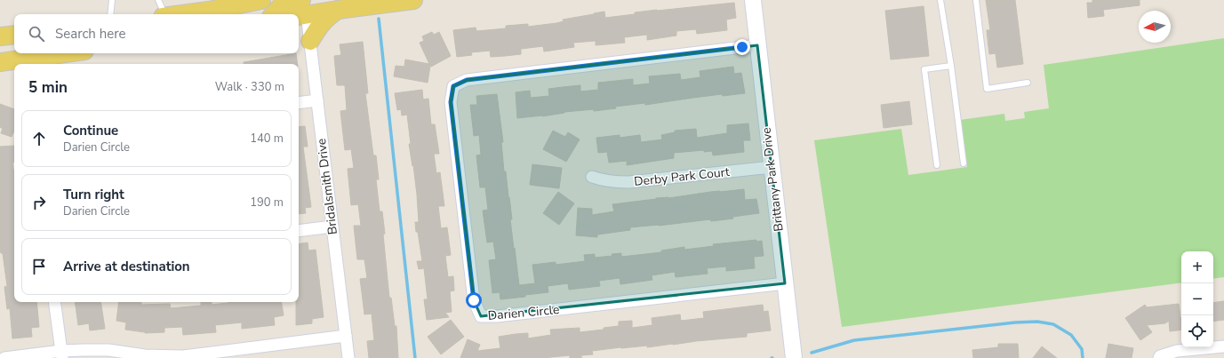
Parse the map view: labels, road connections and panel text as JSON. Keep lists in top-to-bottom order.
{
  "streets": {
    "street": [
      "Derby Park Court",
      "Brittany Park Drive",
      "Bridalsmith Drive",
      "Darien Circle"
    ]
  },
  "crossings": [
    ["Derby Park Court", "Brittany Park Drive"],
    ["Brittany Park Drive", "Darien Circle"]
  ],
  "north": "left",
  "page": {
    "search": "Search here",
    "heading": ["5 min", "Walk · 330 m"],
    "list": [
      ["Continue", "Darien Circle", "140 m"],
      ["Turn right", "Darien Circle", "190 m"],
      "Arrive at destination"
    ],
    "map_buttons": ["+", "−"]
  }
}
